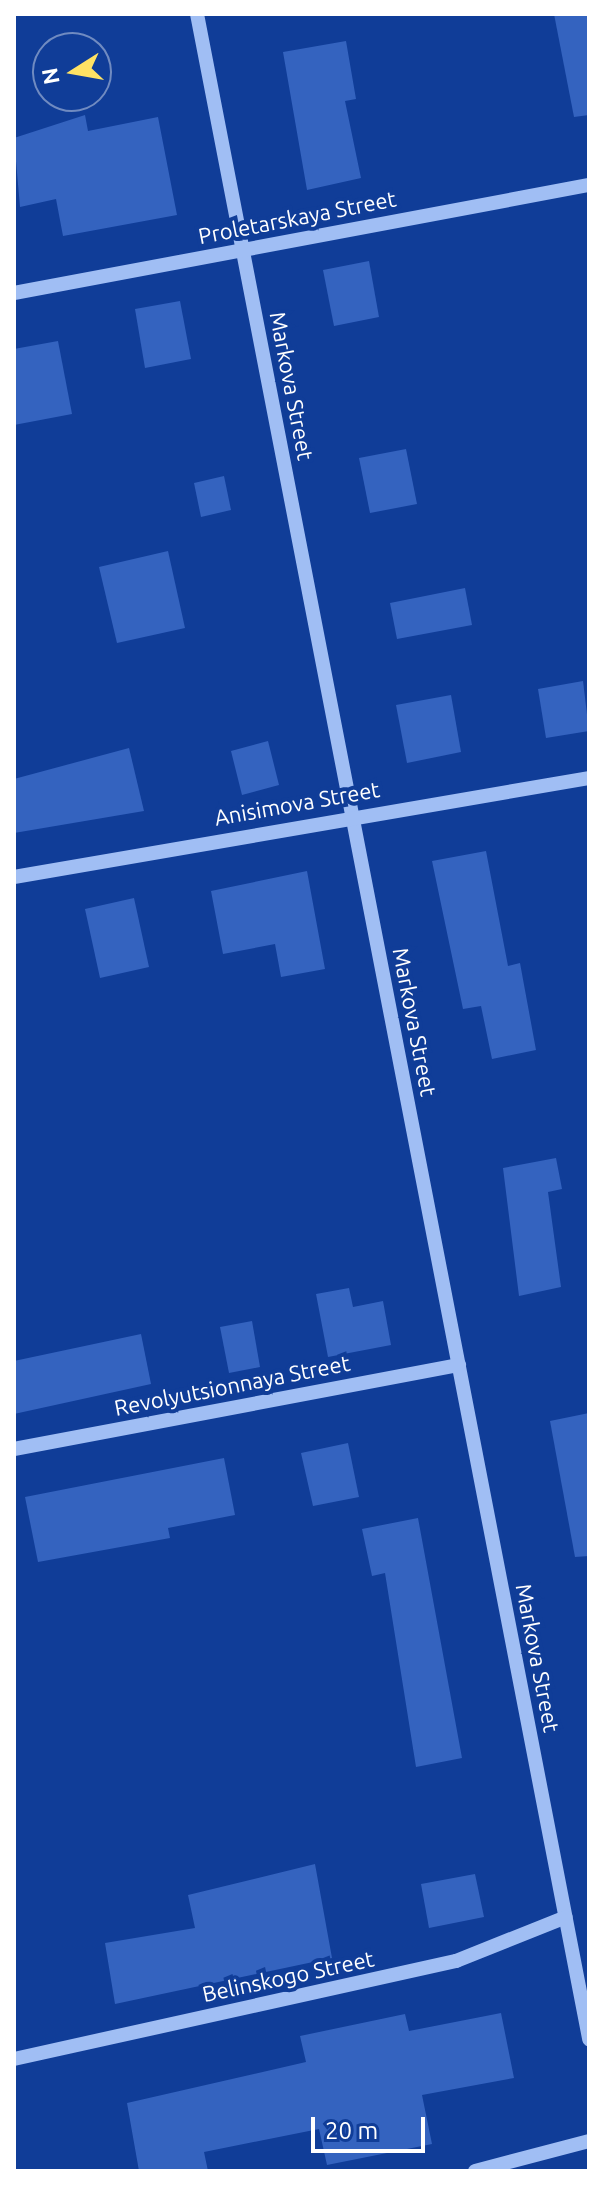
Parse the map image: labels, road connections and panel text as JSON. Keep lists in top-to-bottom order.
{
  "streets": {
    "street": [
      "Proletarskaya Street",
      "Markova Street",
      "Anisimova Street",
      "Revolyutsionnaya Street",
      "Belinskogo Street"
    ]
  },
  "crossings": [
    ["Proletarskaya Street", "Markova Street"],
    ["Markova Street", "Anisimova Street"],
    ["Markova Street", "Revolyutsionnaya Street"],
    ["Markova Street", "Belinskogo Street"]
  ],
  "scale_bar": "20 m",
  "north": "left"
}
